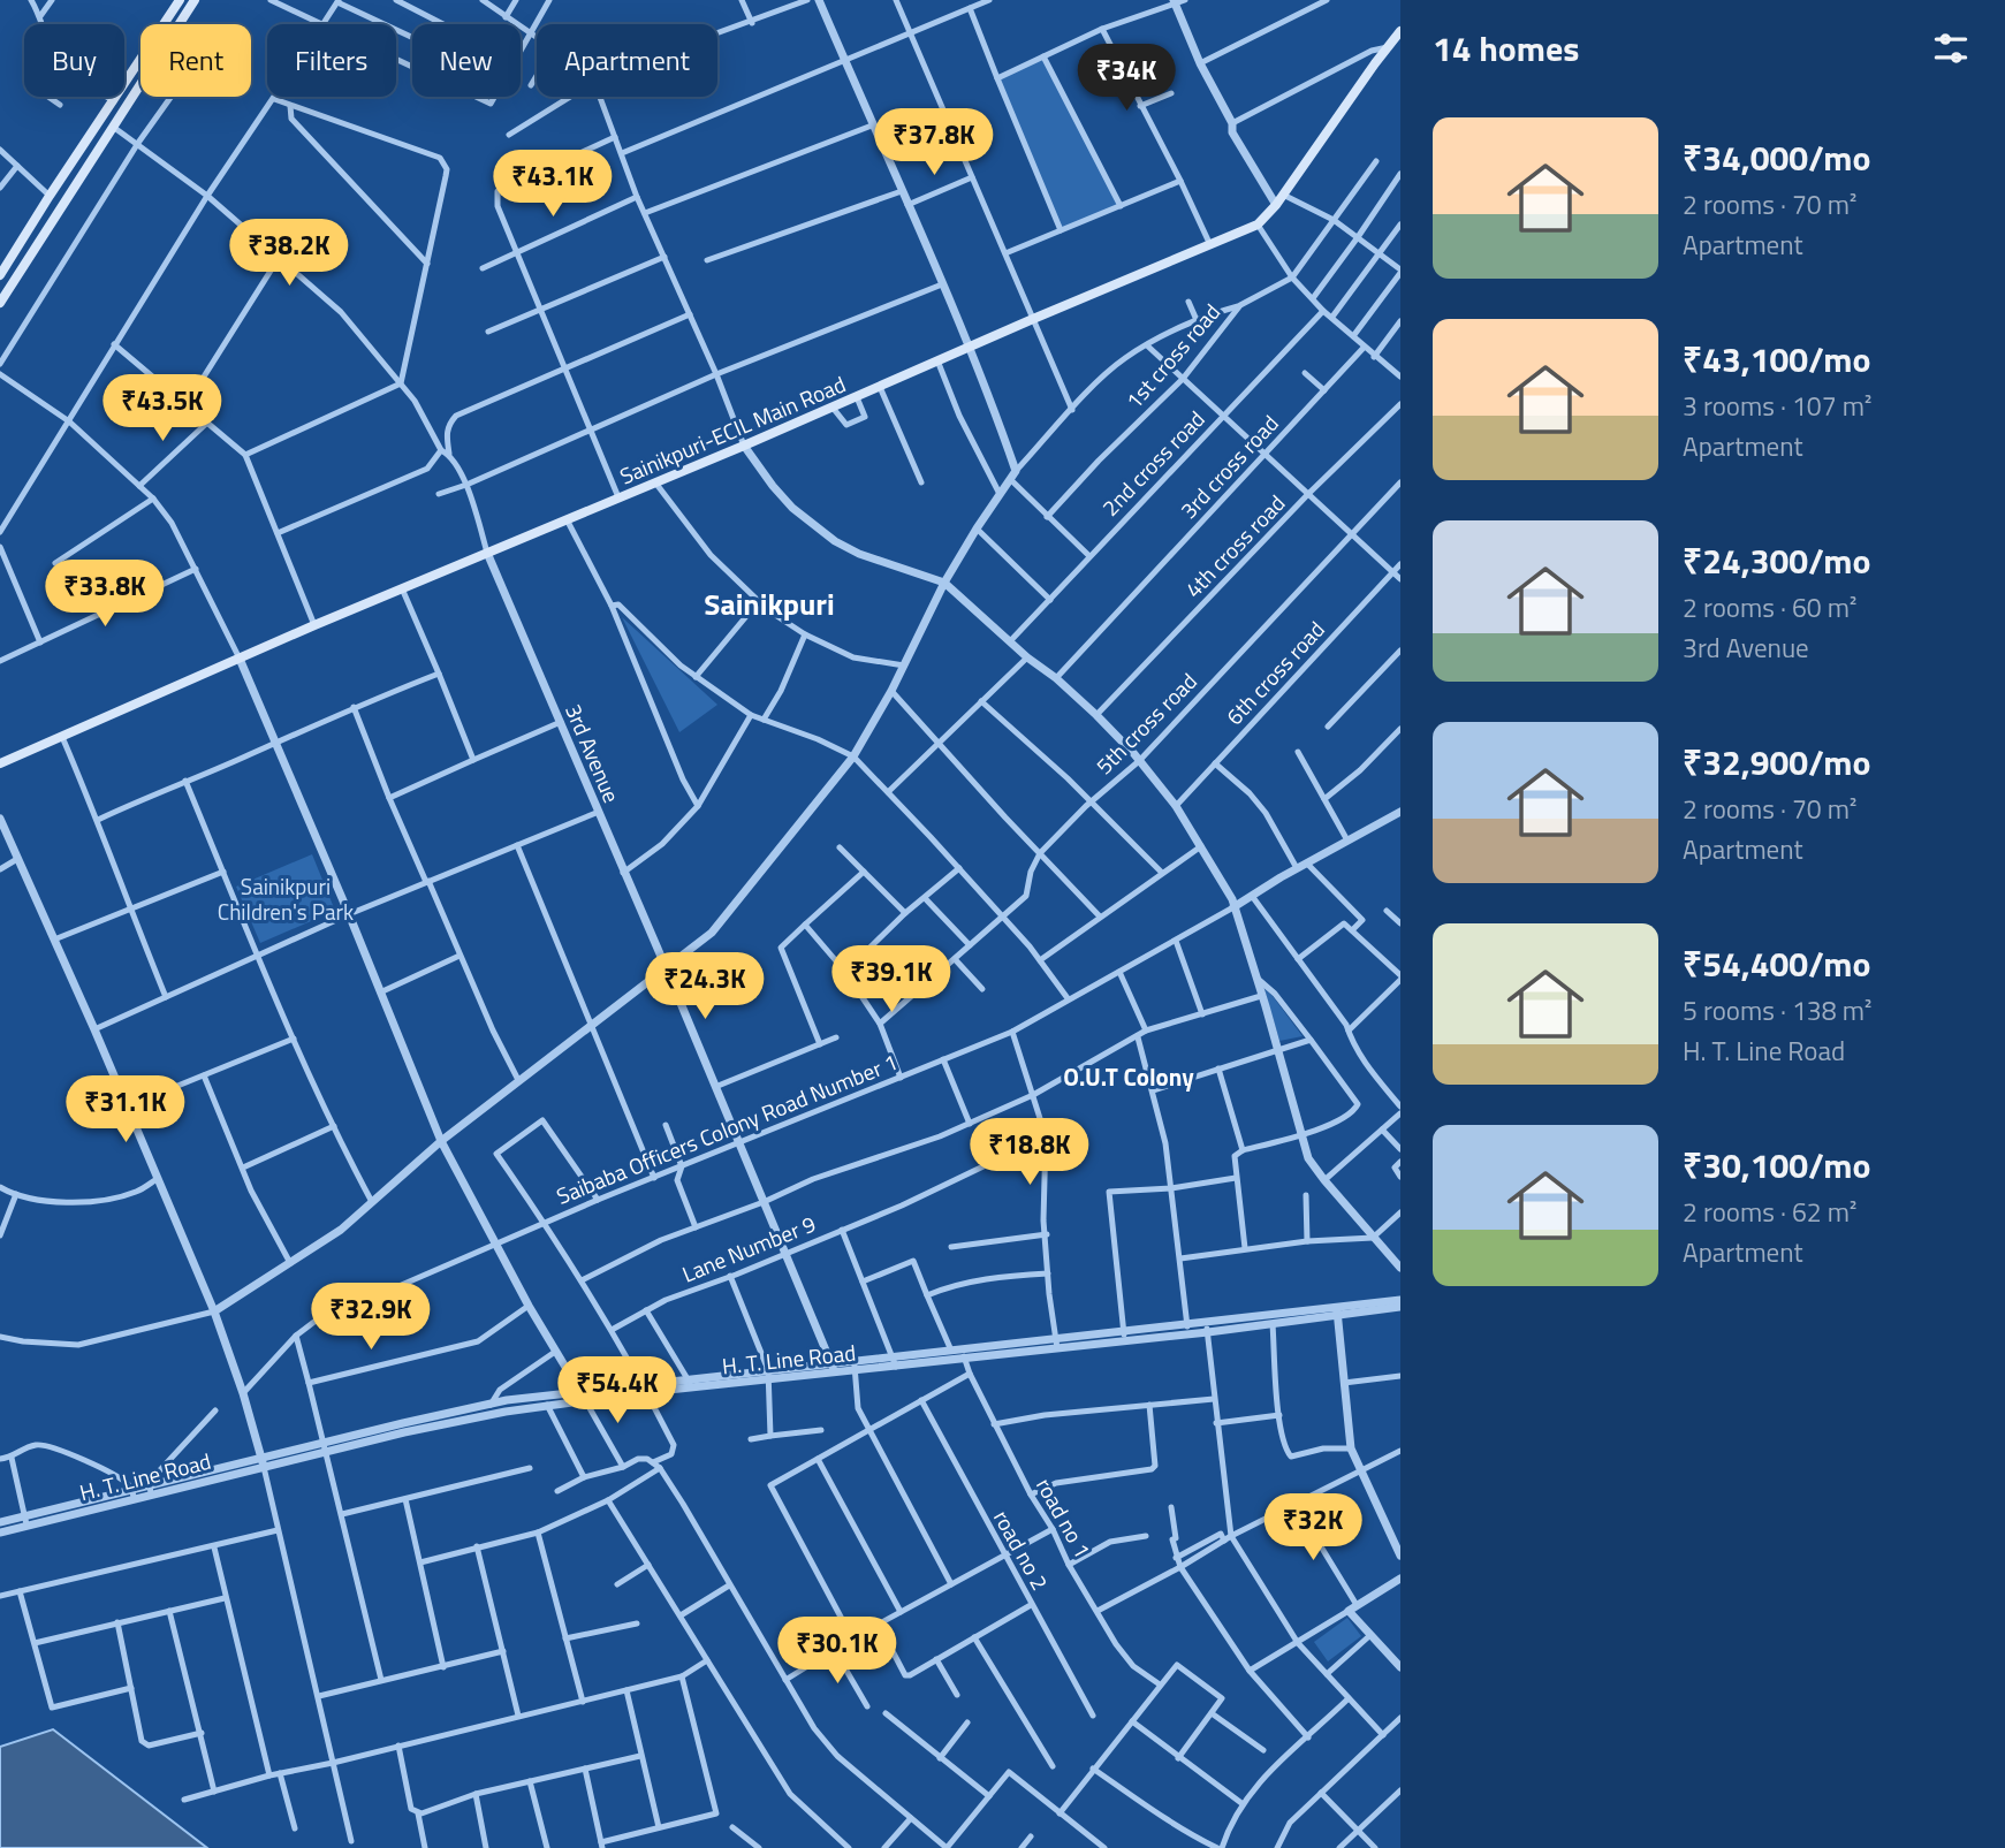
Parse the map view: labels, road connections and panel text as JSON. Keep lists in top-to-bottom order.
{
  "streets": {
    "main road": ["Sainikpuri-ECIL Main Road"],
    "street": [
      "1st cross road",
      "2nd cross road",
      "3rd cross road",
      "4th cross road",
      "6th cross road",
      "5th cross road",
      "3rd Avenue",
      "Saibaba Officers Colony Road Number 1",
      "Lane Number 9",
      "H. T. Line Road",
      "road no 1",
      "road no 2"
    ]
  },
  "crossings": [
    ["Sainikpuri-ECIL Main Road", "3rd Avenue"],
    ["3rd Avenue", "Saibaba Officers Colony Road Number 1"],
    ["3rd Avenue", "Lane Number 9"],
    ["3rd Avenue", "H. T. Line Road"],
    ["H. T. Line Road", "road no 1"]
  ],
  "districts": ["Sainikpuri", "O.U.T Colony"],
  "parks": ["Sainikpuri Children's Park"],
  "page": {
    "heading": "14 homes",
    "chip": [
      "Buy",
      "Rent",
      "Filters",
      "New",
      "Apartment"
    ],
    "price": [
      "₹34K",
      "₹37.8K",
      "₹43.1K",
      "₹38.2K",
      "₹43.5K",
      "₹33.8K",
      "₹39.1K",
      "₹24.3K",
      "₹31.1K",
      "₹18.8K",
      "₹32.9K",
      "₹54.4K",
      "₹32K",
      "₹30.1K"
    ],
    "list": [
      {
        "name": "₹34,000/mo",
        "note": "2 rooms · 70 m² · Apartment"
      },
      {
        "name": "₹43,100/mo",
        "note": "3 rooms · 107 m² · Apartment"
      },
      {
        "name": "₹24,300/mo",
        "note": "2 rooms · 60 m² · 3rd Avenue"
      },
      {
        "name": "₹32,900/mo",
        "note": "2 rooms · 70 m² · Apartment"
      },
      {
        "name": "₹54,400/mo",
        "note": "5 rooms · 138 m² · H. T. Line Road"
      },
      {
        "name": "₹30,100/mo",
        "note": "2 rooms · 62 m² · Apartment"
      }
    ]
  }
}
